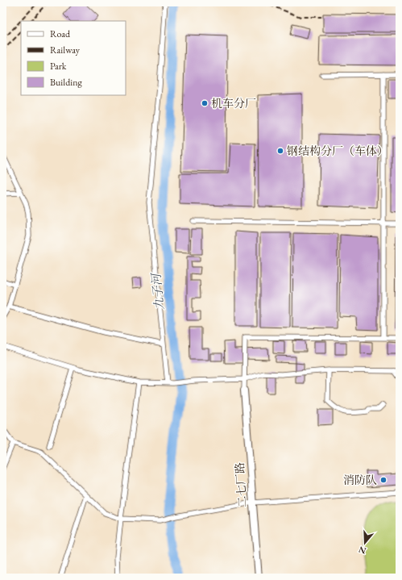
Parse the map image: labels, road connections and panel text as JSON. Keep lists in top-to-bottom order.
{
  "streets": {
    "street": ["二七厂路"]
  },
  "water": ["九子河"],
  "places": ["机车分厂", "钢结构分厂（车体）", "消防队"],
  "legend": [
    "Road",
    "Railway",
    "Park",
    "Building"
  ],
  "north": "bottom"
}
